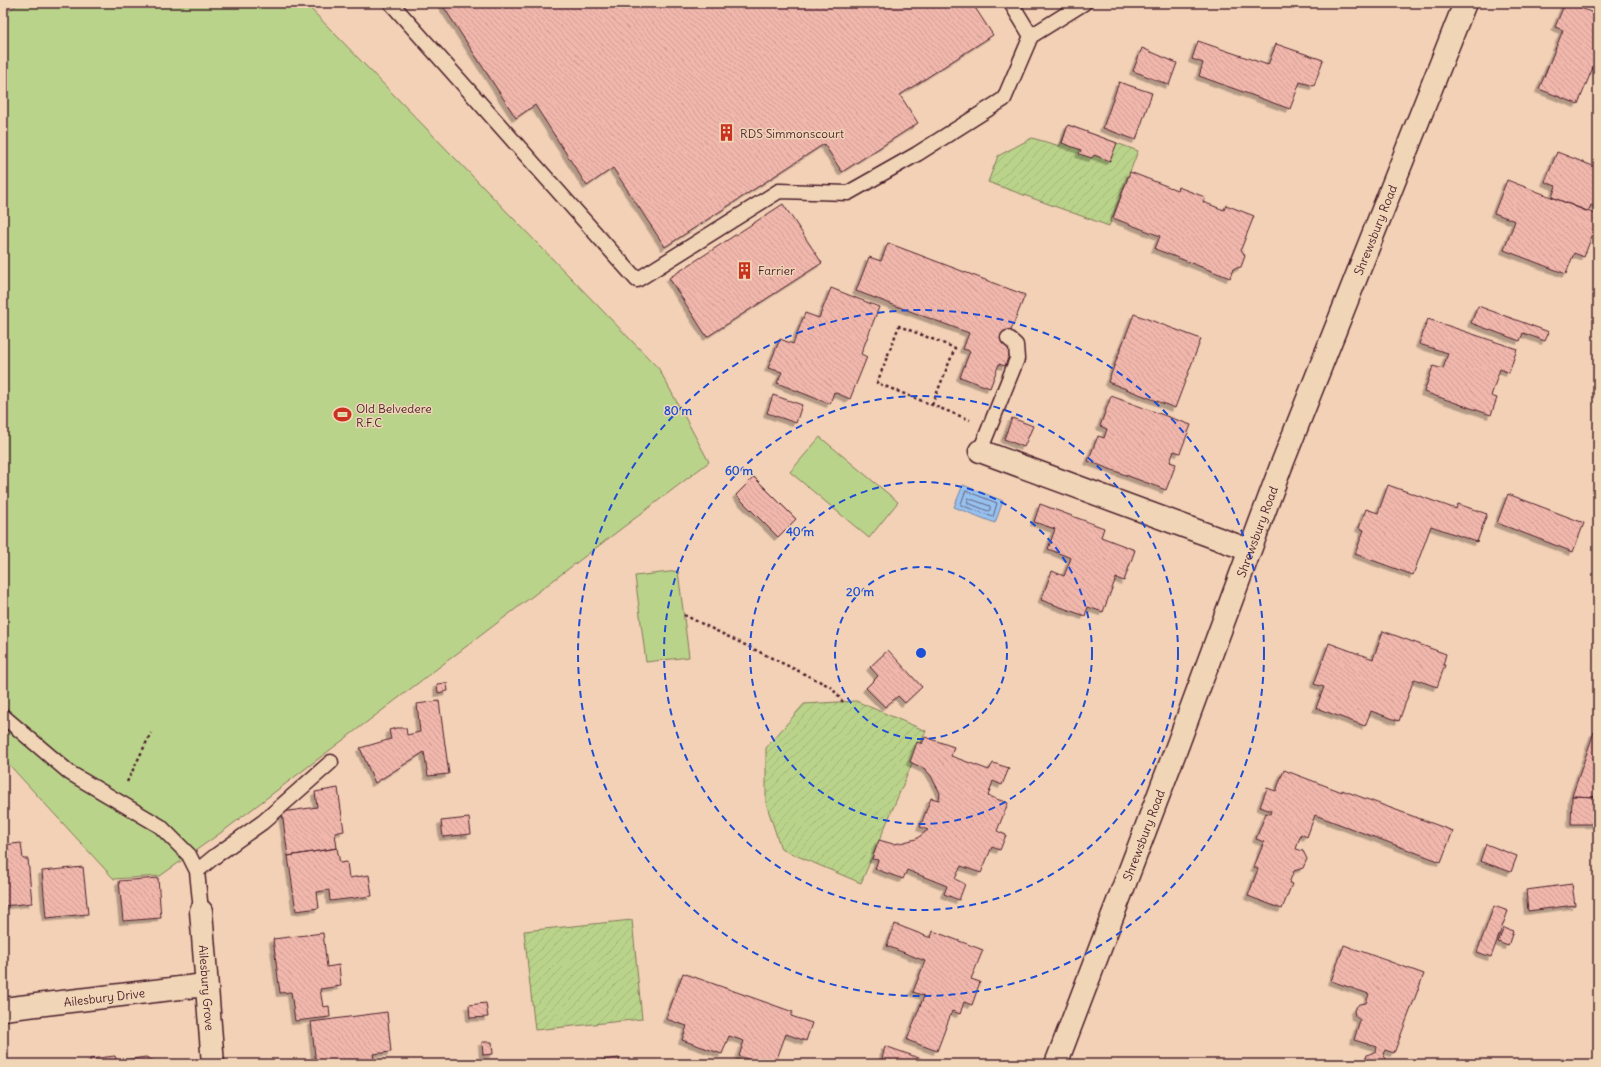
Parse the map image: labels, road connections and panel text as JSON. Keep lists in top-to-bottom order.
{
  "streets": {
    "street": ["Shrewsbury Road", "Ailesbury Grove", "Ailesbury Drive"]
  },
  "crossings": [
    ["Ailesbury Grove", "Ailesbury Drive"]
  ],
  "places": {
    "building": ["RDS Simmonscourt", "Farrier"],
    "sports": ["Old Belvedere R.F.C"]
  },
  "rings": [
    "80 m",
    "60 m",
    "40 m",
    "20 m"
  ]
}
